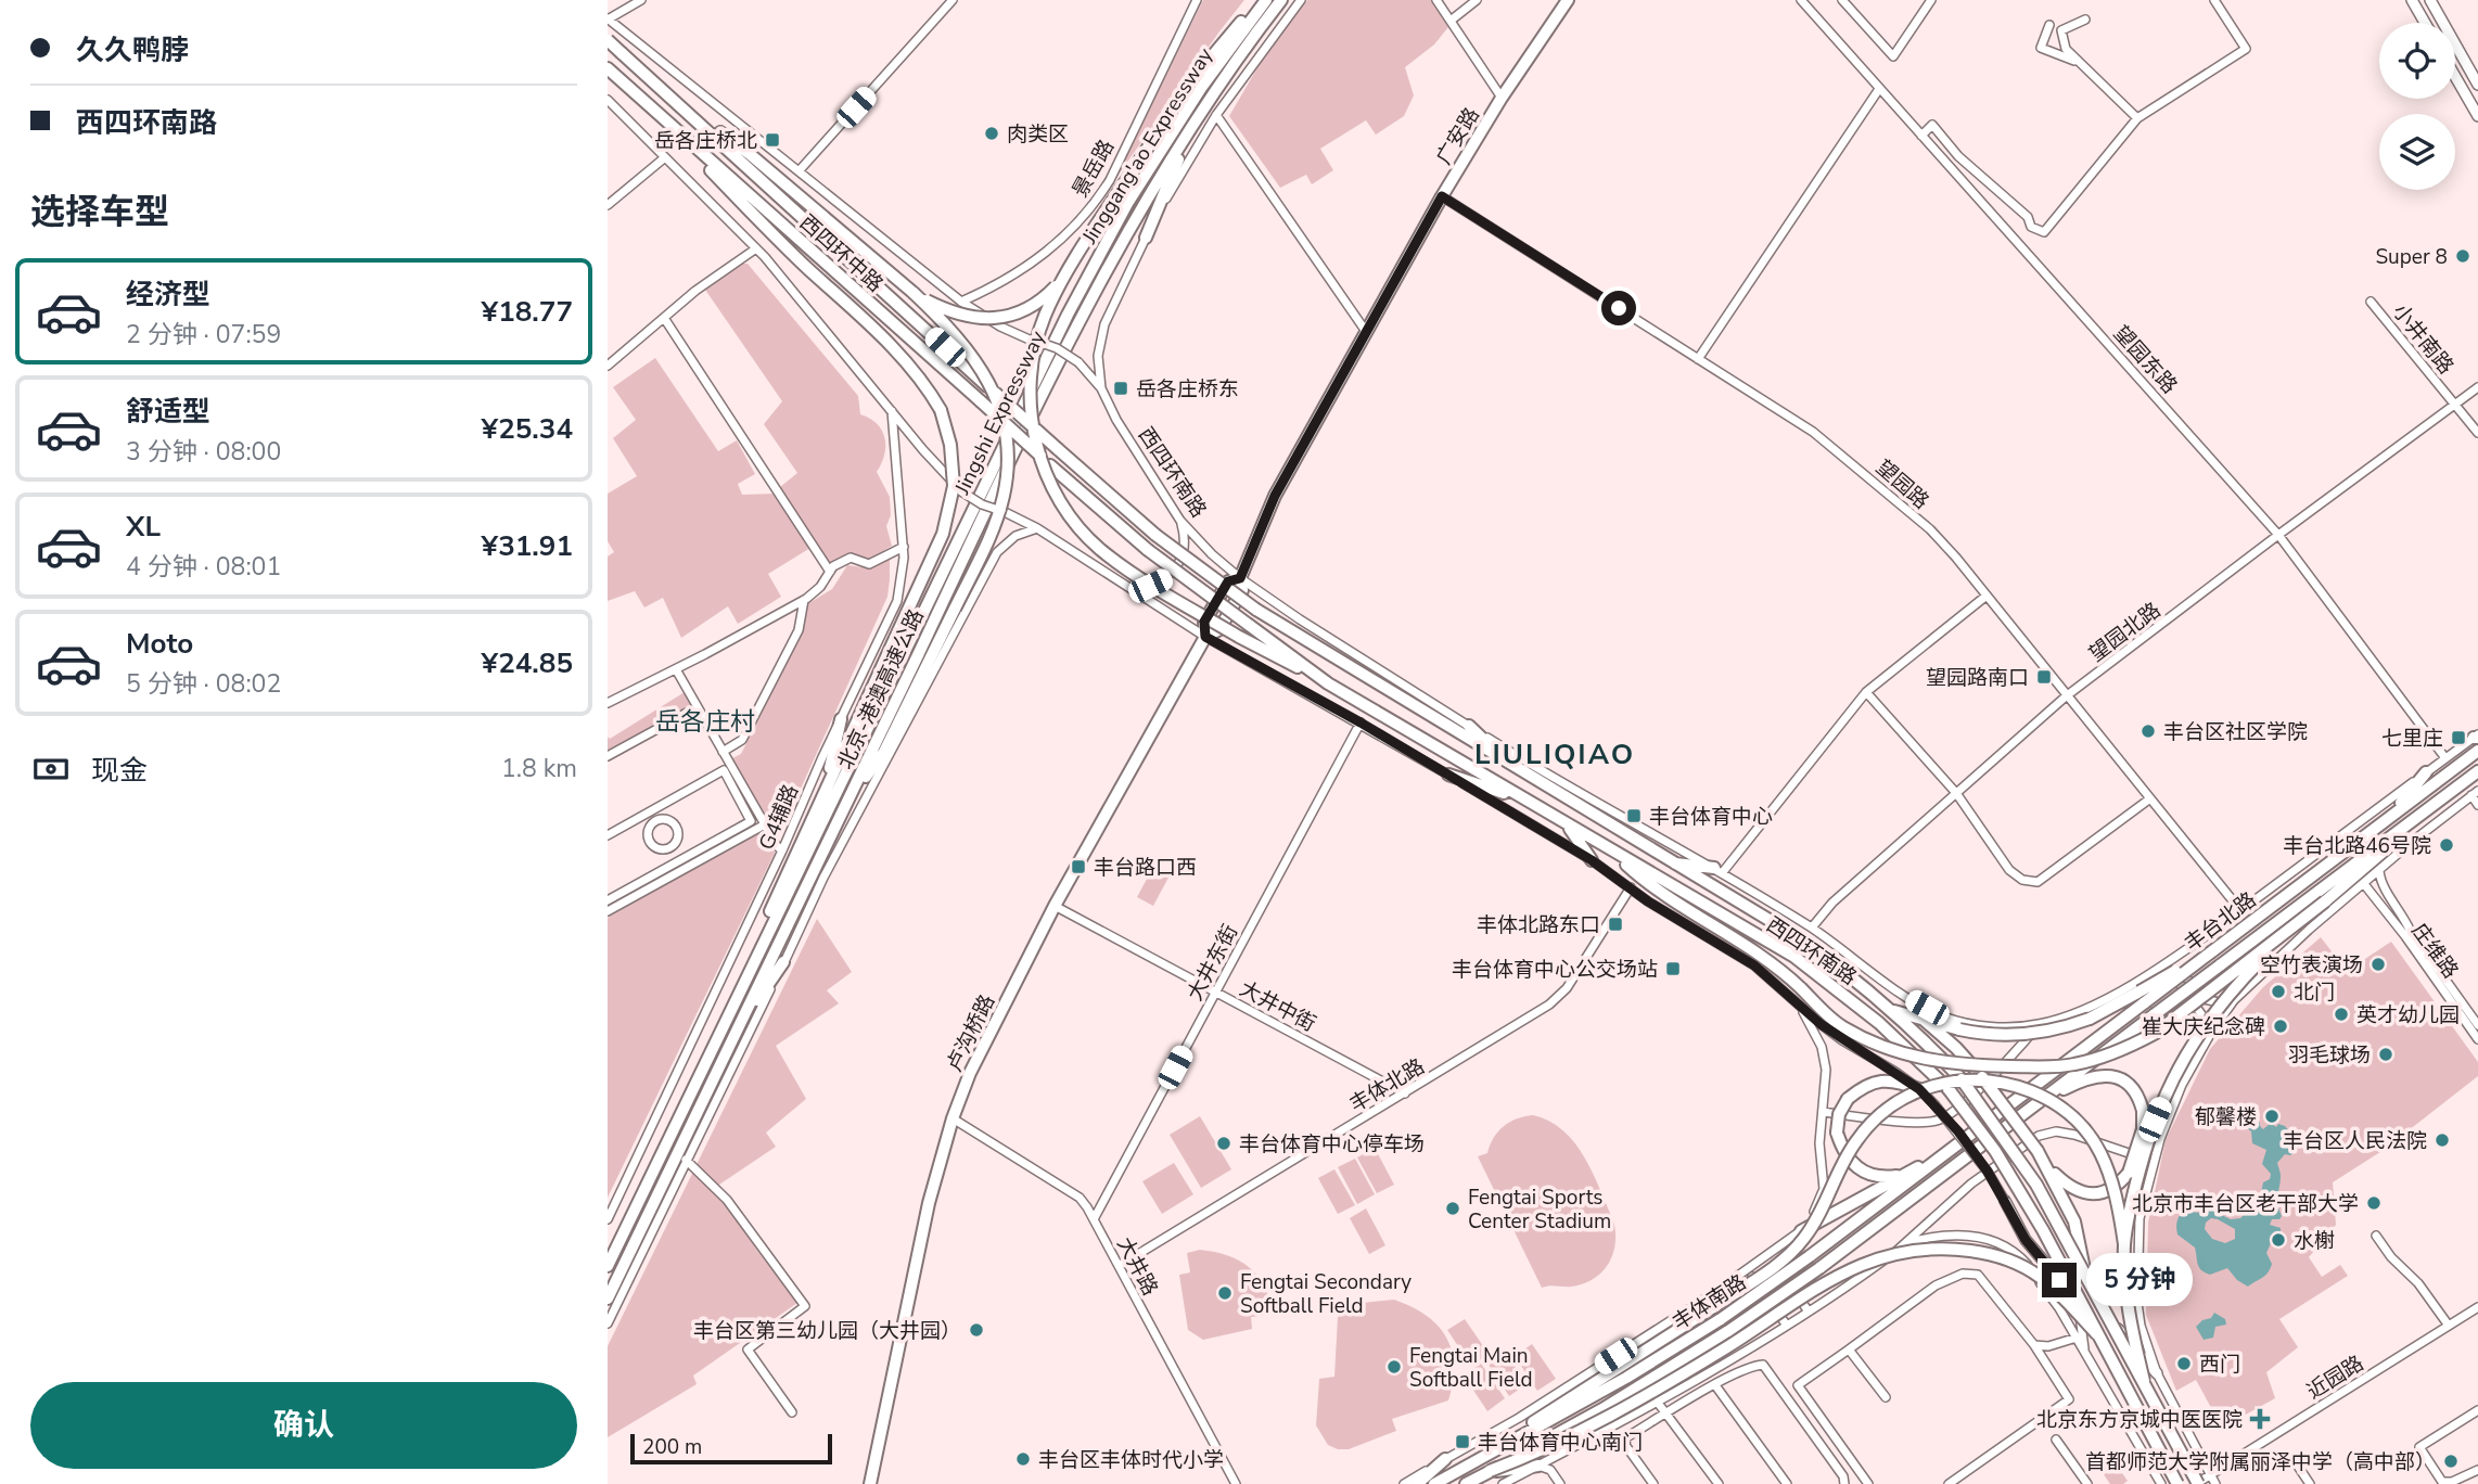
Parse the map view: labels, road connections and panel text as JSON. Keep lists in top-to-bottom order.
{
  "streets": {
    "highway": [
      "广安路",
      "Jinggang'ao Expressway",
      "西四环中路",
      "Jingshi Expressway",
      "西四环南路",
      "北京-港澳高速公路",
      "丰台北路",
      "卢沟桥路",
      "丰体南路"
    ],
    "street": [
      "景岳路",
      "小井南路",
      "望园东路",
      "望园路",
      "望园北路",
      "G4辅路",
      "庄维路",
      "大井东街",
      "大井中街",
      "丰体北路",
      "大井路",
      "近园路"
    ]
  },
  "crossings": [
    ["广安路", "西四环南路"],
    ["广安路", "望园路"],
    ["广安路", "卢沟桥路"],
    ["Jinggang'ao Expressway", "Jingshi Expressway"],
    ["Jinggang'ao Expressway", "北京-港澳高速公路"],
    ["景岳路", "西四环中路"],
    ["西四环中路", "西四环南路"],
    ["小井南路", "望园北路"],
    ["望园东路", "望园北路"],
    ["望园东路", "丰台北路"],
    ["Jingshi Expressway", "北京-港澳高速公路"],
    ["西四环南路", "望园北路"],
    ["西四环南路", "G4辅路"],
    ["西四环南路", "丰台北路"],
    ["西四环南路", "大井东街"],
    ["西四环南路", "卢沟桥路"],
    ["西四环南路", "丰体北路"],
    ["西四环南路", "近园路"],
    ["望园路", "望园北路"],
    ["望园路", "丰台北路"],
    ["丰台北路", "丰体南路"],
    ["大井东街", "大井中街"],
    ["大井东街", "大井路"],
    ["大井中街", "卢沟桥路"],
    ["大井中街", "丰体北路"],
    ["卢沟桥路", "大井路"],
    ["丰体北路", "大井路"]
  ],
  "districts": ["岳各庄村", "LIULIQIAO"],
  "places": {
    "other": [
      "肉类区",
      "Super 8",
      "丰台区社区学院",
      "丰台北路46号院",
      "空竹表演场",
      "北门",
      "英才幼儿园",
      "崔大庆纪念碑",
      "羽毛球场",
      "郁馨楼",
      "丰台区人民法院",
      "丰台体育中心停车场",
      "北京市丰台区老干部大学",
      "Fengtai Sports Center Stadium",
      "水榭",
      "Fengtai Secondary Softball Field",
      "丰台区第三幼儿园（大井园）",
      "西门",
      "Fengtai Main Softball Field",
      "丰台区丰体时代小学",
      "首都师范大学附属丽泽中学（高中部）"
    ],
    "transit": [
      "岳各庄桥北",
      "岳各庄桥东",
      "望园路南口",
      "七里庄",
      "丰台体育中心",
      "丰台路口西",
      "丰体北路东口",
      "丰台体育中心公交场站",
      "丰台体育中心南门"
    ],
    "health": ["北京东方京城中医医院"]
  },
  "scale_bar": "200 m",
  "page": {
    "banner": ["久久鸭脖", "西四环南路"],
    "heading": "选择车型",
    "list": [
      {
        "name": "经济型",
        "note": "2 分钟 · 07:59",
        "value": "¥18.77"
      },
      {
        "name": "舒适型",
        "note": "3 分钟 · 08:00",
        "value": "¥25.34"
      },
      {
        "name": "XL",
        "note": "4 分钟 · 08:01",
        "value": "¥31.91"
      },
      {
        "name": "Moto",
        "note": "5 分钟 · 08:02",
        "value": "¥24.85"
      }
    ],
    "pay": ["现金", "1.8 km"],
    "bubble": "5 分钟",
    "buttons": "确认",
    "scale": "200 m"
  }
}
